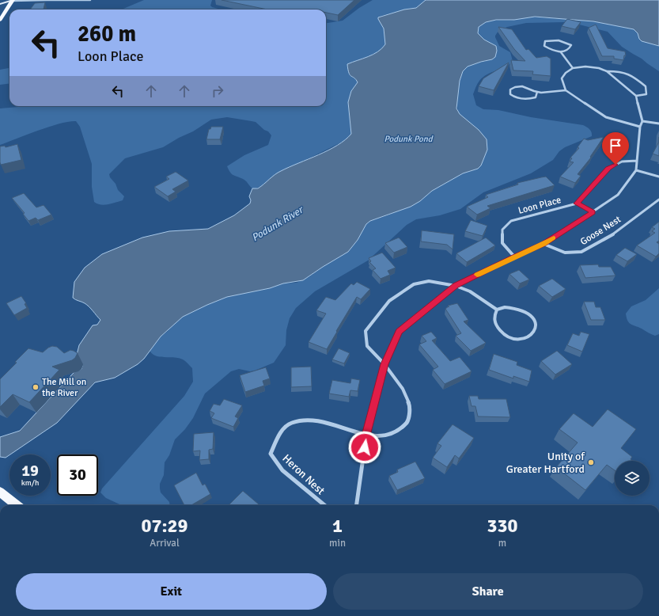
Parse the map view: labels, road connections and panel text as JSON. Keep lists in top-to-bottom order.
{
  "streets": {
    "street": ["Loon Place", "Goose Nest", "Heron Nest"]
  },
  "water": ["Podunk Pond", "Podunk River"],
  "places": ["The Mill on the River", "Unity of Greater Hartford"],
  "page": {
    "turn": ["260 m", "Loon Place"],
    "speed": "19 km/h",
    "limit": "30",
    "eta": [
      "07:29",
      "Arrival",
      "1",
      "min",
      "330",
      "m"
    ],
    "buttons": ["Exit", "Share"]
  }
}
